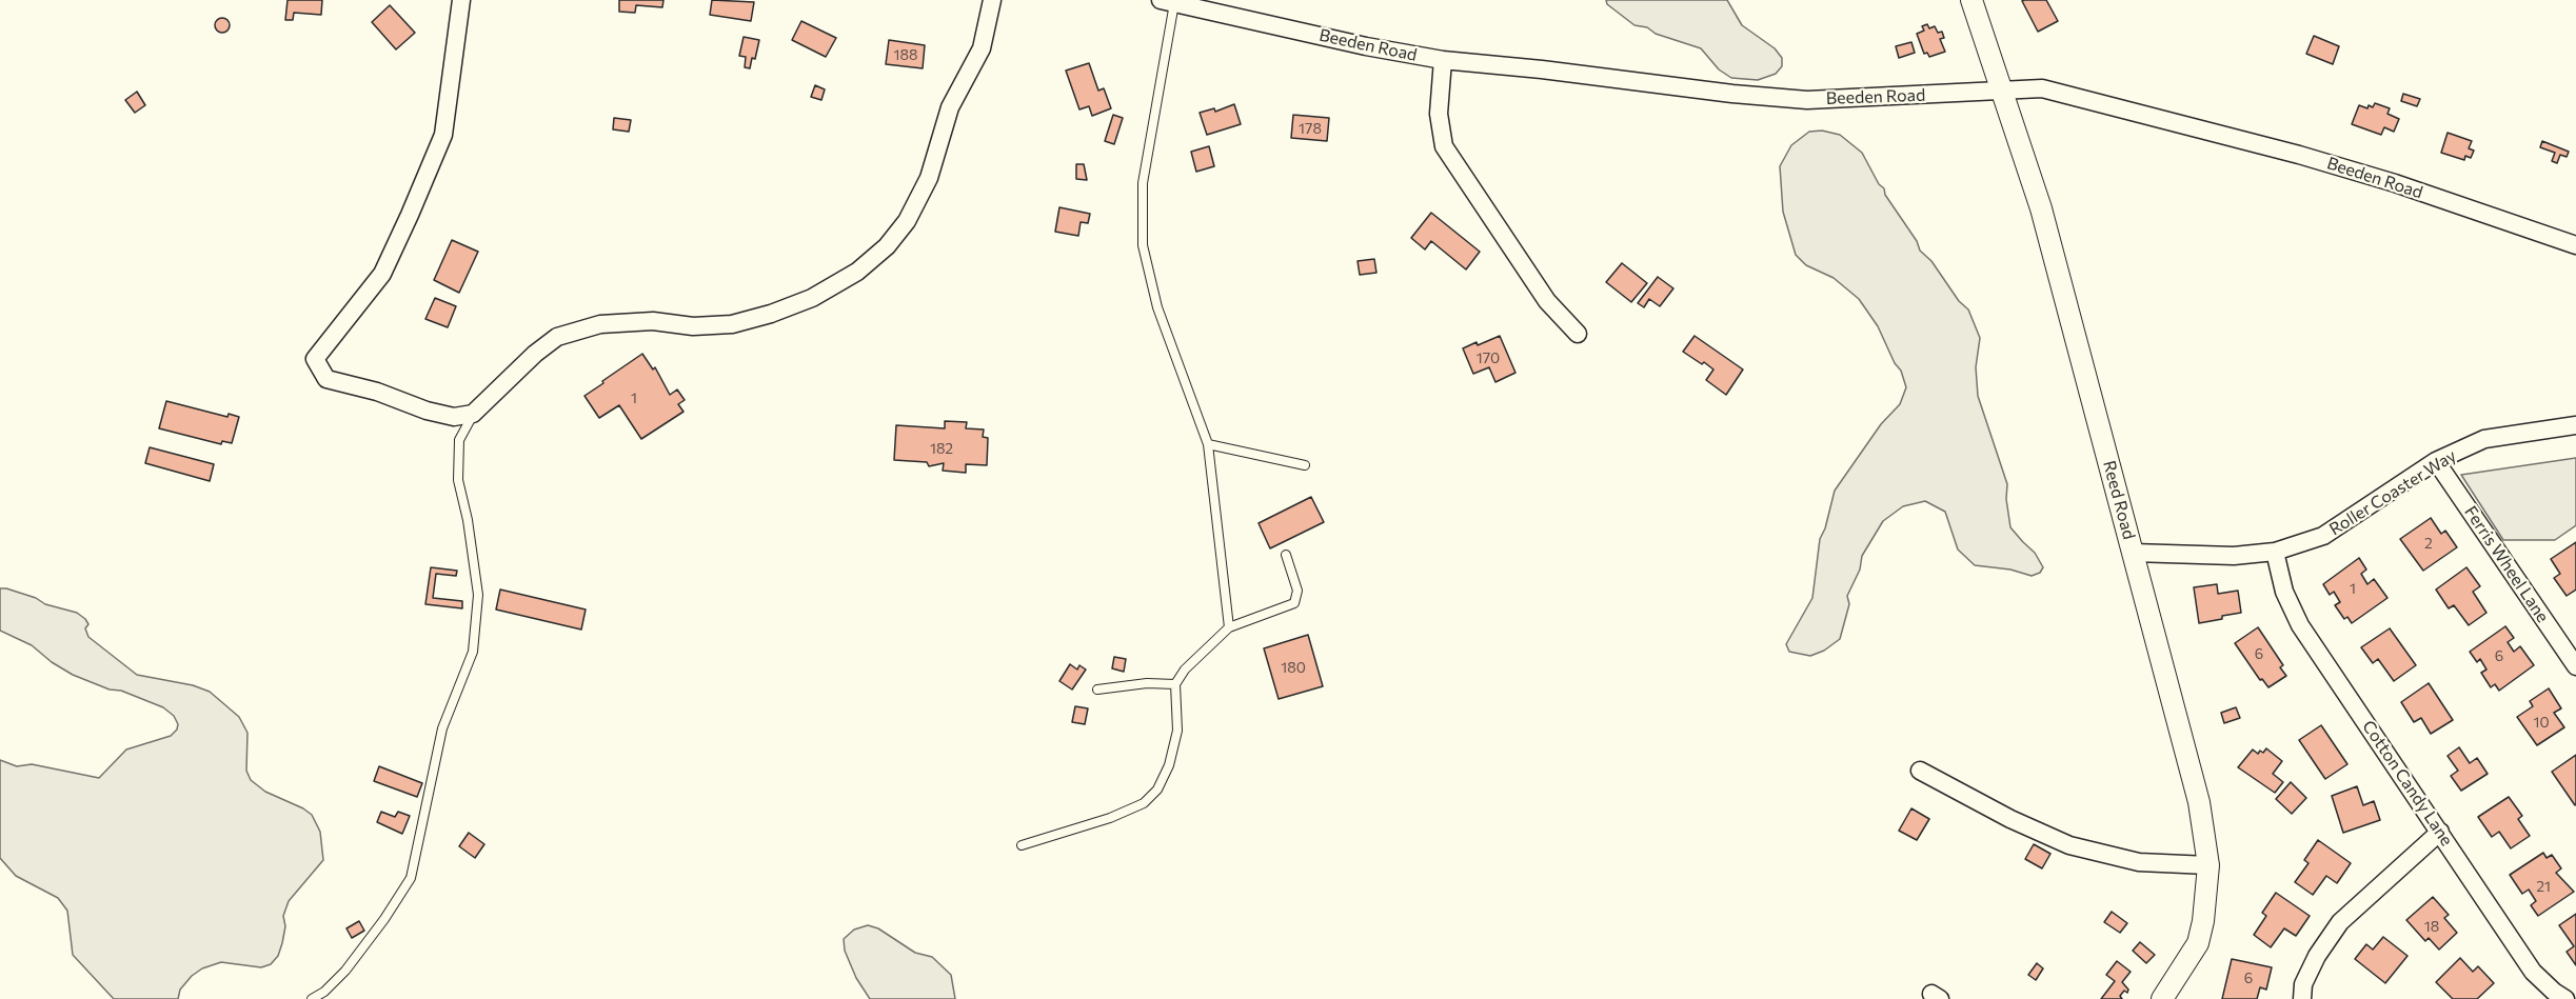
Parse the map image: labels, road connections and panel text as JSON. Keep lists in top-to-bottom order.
{
  "streets": {
    "street": [
      "Beeden Road",
      "Roller Coaster Way",
      "Reed Road",
      "Ferris Wheel Lane",
      "Cotton Candy Lane"
    ]
  },
  "crossings": [
    ["Beeden Road", "Reed Road"],
    ["Roller Coaster Way", "Reed Road"],
    ["Roller Coaster Way", "Ferris Wheel Lane"],
    ["Roller Coaster Way", "Cotton Candy Lane"]
  ],
  "house_numbers": [
    "188",
    "178",
    "170",
    "1",
    "182",
    "2",
    "1",
    "6",
    "6",
    "180",
    "10",
    "21",
    "18",
    "6"
  ]
}
